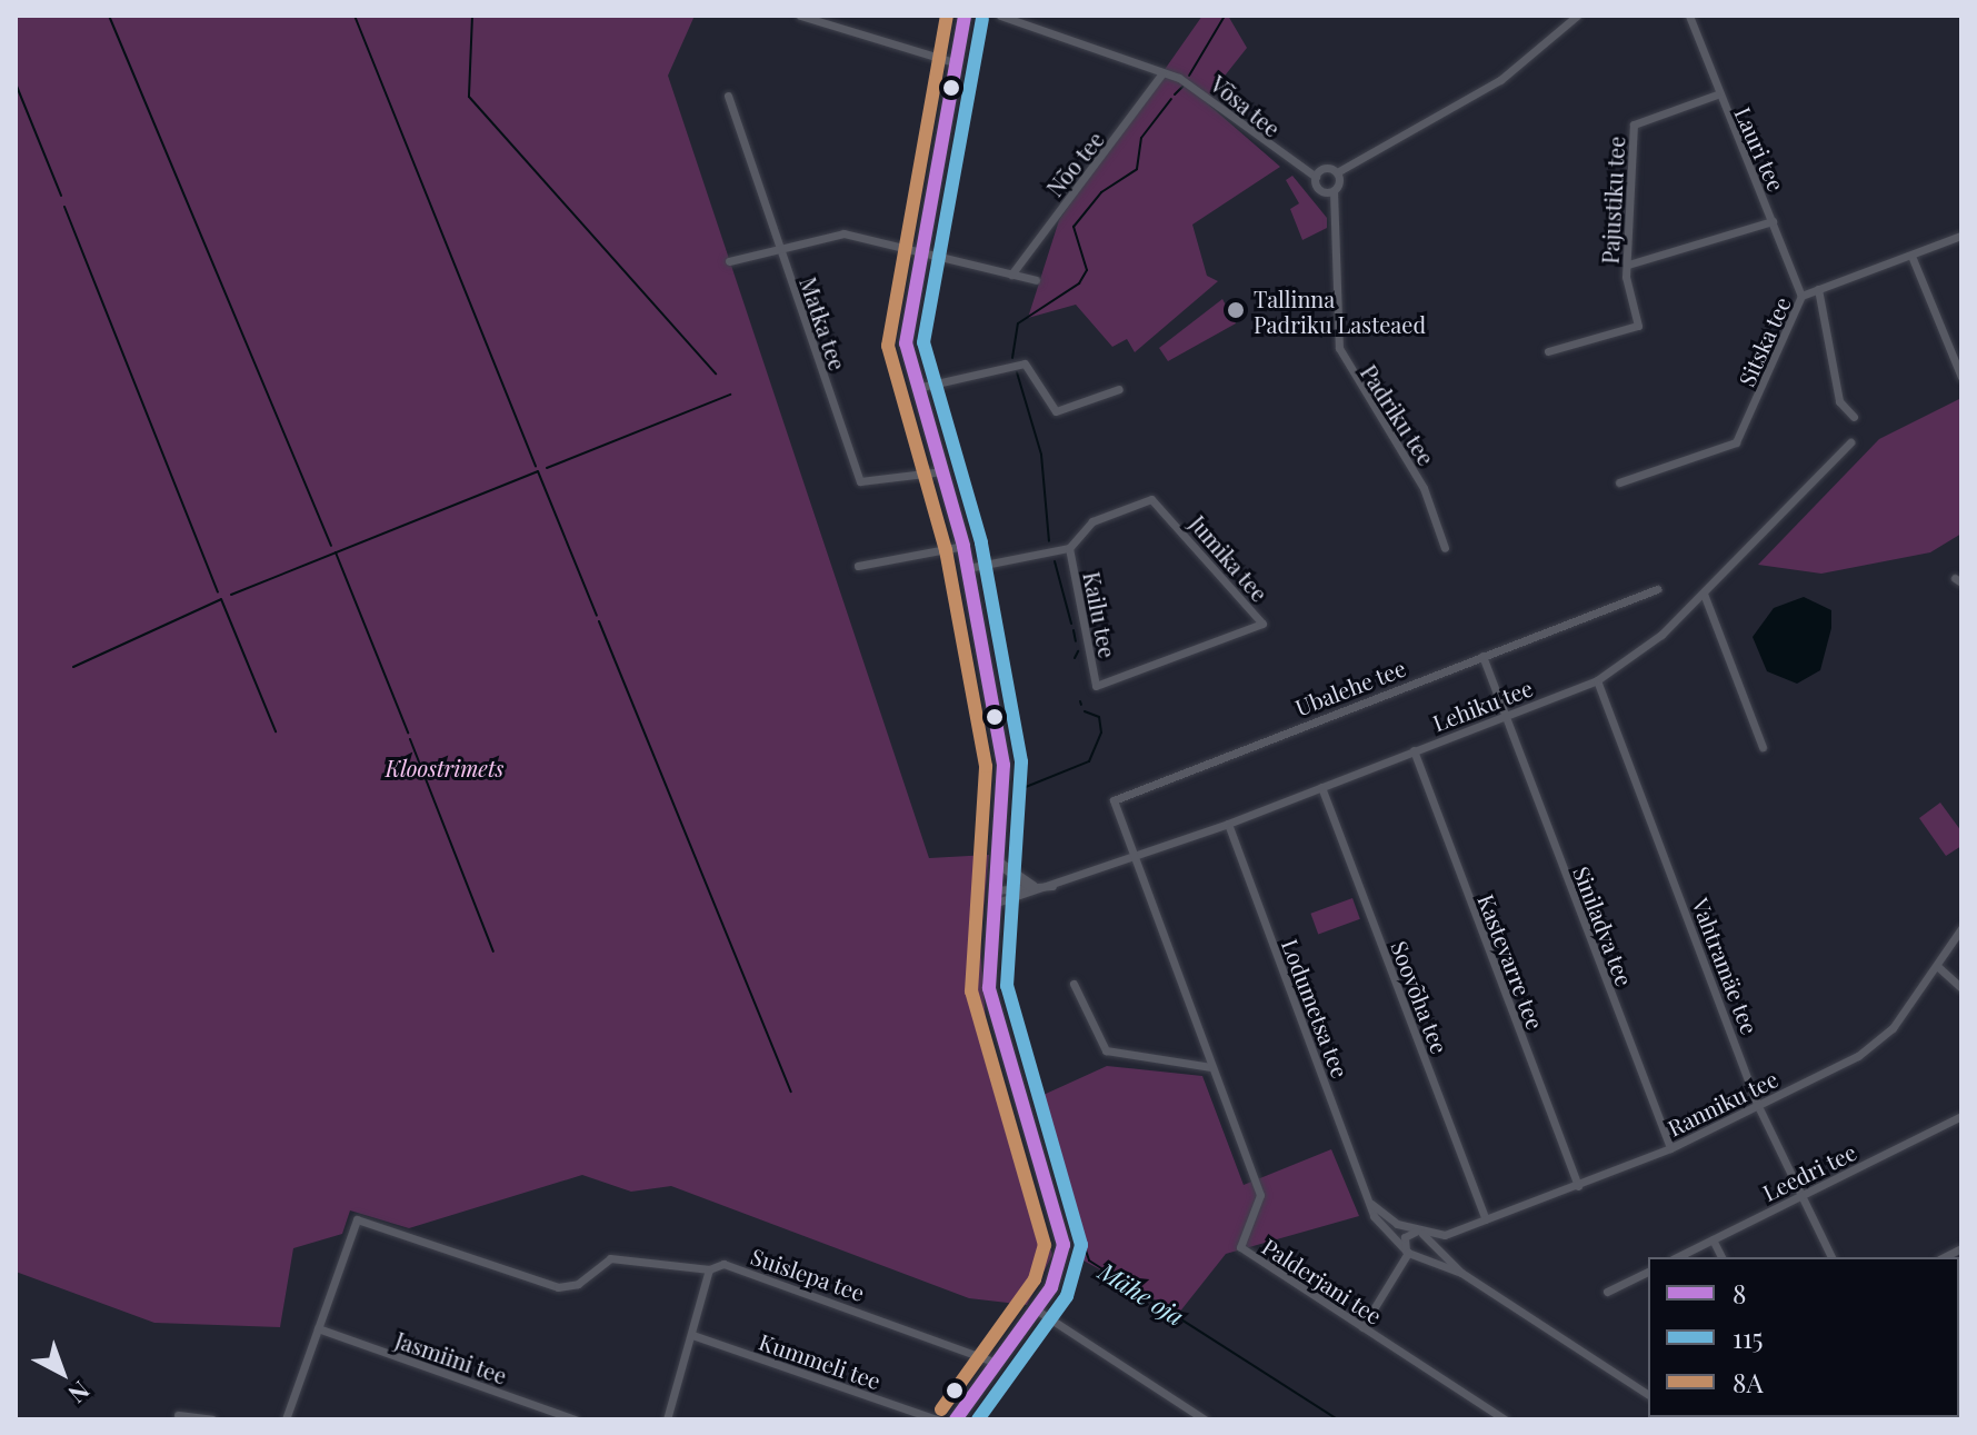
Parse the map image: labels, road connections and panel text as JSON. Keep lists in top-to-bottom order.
{
  "streets": {
    "street": [
      "Võsa tee",
      "Lauri tee",
      "Nõo tee",
      "Pajustiku tee",
      "Matka tee",
      "Sitska tee",
      "Padriku tee",
      "Jumika tee",
      "Kailu tee",
      "Ubalehe tee",
      "Lehiku tee",
      "Siniladva tee",
      "Kastevarre tee",
      "Vahtramäe tee",
      "Soovõha tee",
      "Lodumetsa tee",
      "Ranniku tee",
      "Leedri tee",
      "Suislepa tee",
      "Palderjani tee",
      "Jasmiini tee",
      "Kummeli tee"
    ]
  },
  "crossings": [
    ["Võsa tee", "Nõo tee"],
    ["Võsa tee", "Padriku tee"],
    ["Lauri tee", "Pajustiku tee"],
    ["Lauri tee", "Sitska tee"],
    ["Jumika tee", "Kailu tee"],
    ["Ubalehe tee", "Lehiku tee"],
    ["Ubalehe tee", "Palderjani tee"],
    ["Lehiku tee", "Siniladva tee"],
    ["Lehiku tee", "Kastevarre tee"],
    ["Lehiku tee", "Vahtramäe tee"],
    ["Lehiku tee", "Soovõha tee"],
    ["Lehiku tee", "Lodumetsa tee"],
    ["Lehiku tee", "Palderjani tee"],
    ["Siniladva tee", "Ranniku tee"],
    ["Kastevarre tee", "Ranniku tee"],
    ["Vahtramäe tee", "Ranniku tee"],
    ["Vahtramäe tee", "Leedri tee"],
    ["Soovõha tee", "Ranniku tee"],
    ["Suislepa tee", "Jasmiini tee"]
  ],
  "water": ["Mähe oja"],
  "parks": ["Kloostrimets"],
  "places": ["Tallinna Padriku Lasteaed"],
  "lines": ["transit line 8", "transit line 8A", "transit line 115"],
  "legend": ["8", "115", "8A"],
  "north": "bottom right"
}
